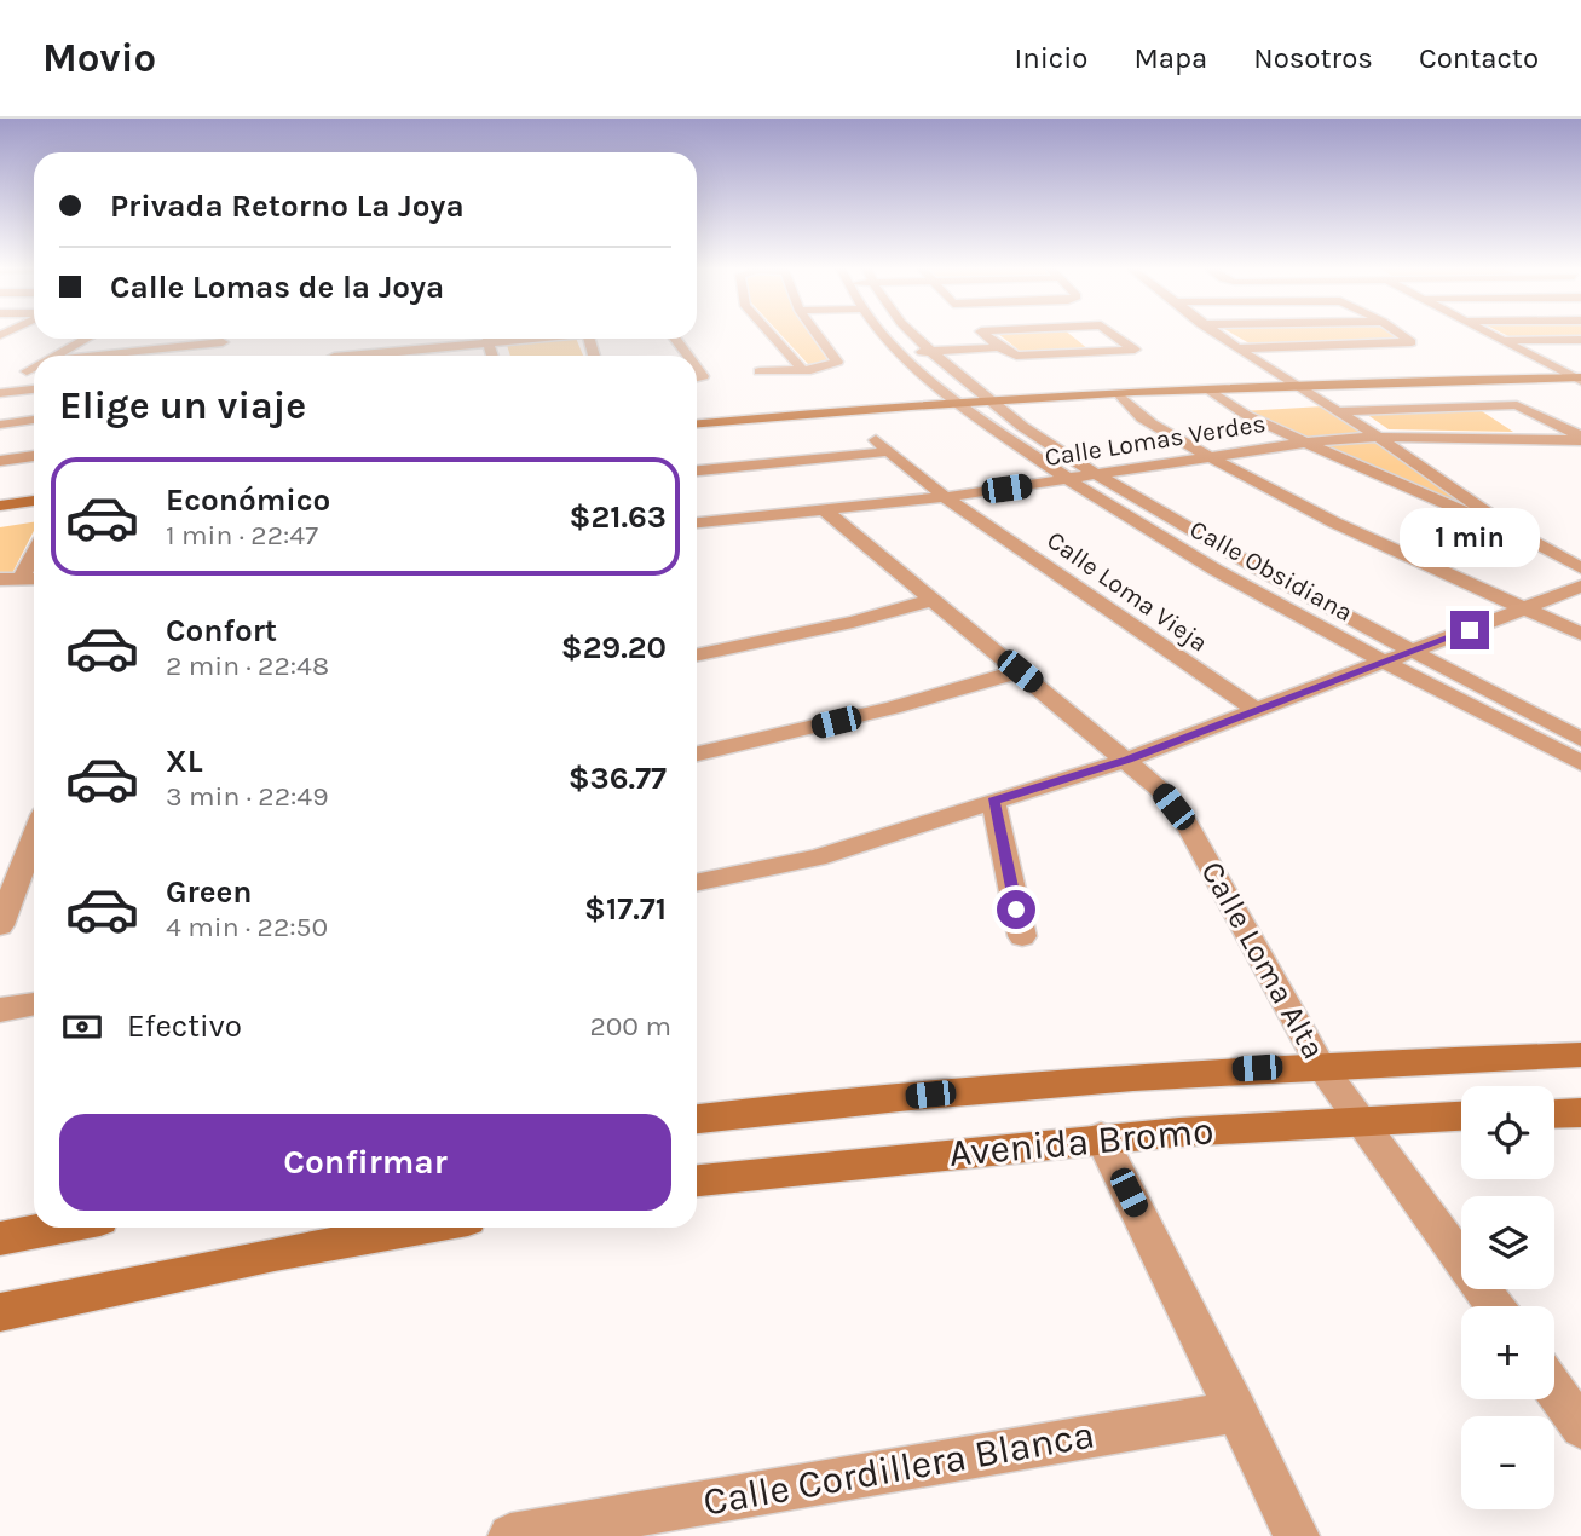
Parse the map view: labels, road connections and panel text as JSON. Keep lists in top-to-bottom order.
{
  "streets": {
    "street": [
      "Calle Lomas Verdes",
      "Calle Obsidiana",
      "Calle Loma Vieja",
      "Calle Loma Alta",
      "Avenida Bromo",
      "Calle Cordillera Blanca"
    ]
  },
  "crossings": [
    ["Calle Lomas Verdes", "Calle Obsidiana"],
    ["Calle Lomas Verdes", "Calle Loma Vieja"],
    ["Calle Lomas Verdes", "Calle Loma Alta"],
    ["Calle Loma Alta", "Avenida Bromo"]
  ],
  "page": {
    "header": "Movio",
    "nav": [
      "Inicio",
      "Mapa",
      "Nosotros",
      "Contacto"
    ],
    "banner": ["Privada Retorno La Joya", "Calle Lomas de la Joya"],
    "heading": "Elige un viaje",
    "list": [
      {
        "name": "Económico",
        "note": "1 min · 22:47",
        "value": "$21.63"
      },
      {
        "name": "Confort",
        "note": "2 min · 22:48",
        "value": "$29.20"
      },
      {
        "name": "XL",
        "note": "3 min · 22:49",
        "value": "$36.77"
      },
      {
        "name": "Green",
        "note": "4 min · 22:50",
        "value": "$17.71"
      }
    ],
    "bubble": "1 min",
    "pay": ["Efectivo", "200 m"],
    "map_buttons": ["+", "−"],
    "buttons": "Confirmar"
  }
}
